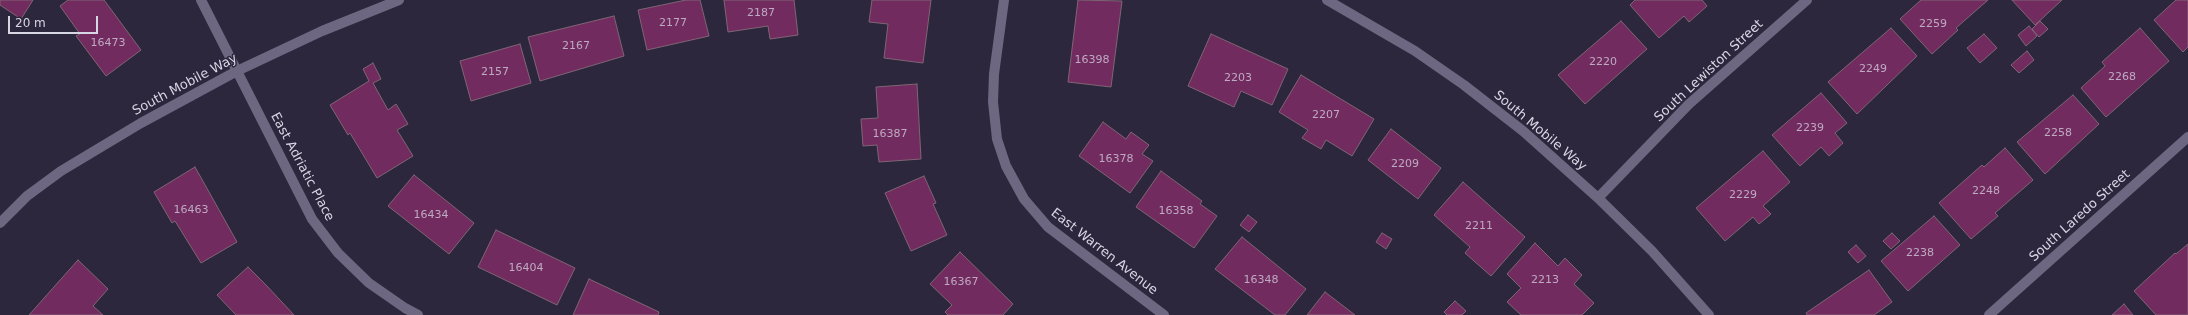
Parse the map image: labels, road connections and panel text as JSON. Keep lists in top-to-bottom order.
{
  "streets": {
    "street": [
      "South Lewiston Street",
      "South Mobile Way",
      "East Adriatic Place",
      "South Laredo Street",
      "East Warren Avenue"
    ]
  },
  "crossings": [
    ["South Lewiston Street", "South Mobile Way"],
    ["South Mobile Way", "East Adriatic Place"]
  ],
  "house_numbers": [
    "2187",
    "2177",
    "2259",
    "16473",
    "2167",
    "16398",
    "2220",
    "2249",
    "2157",
    "2268",
    "2203",
    "2207",
    "2239",
    "2258",
    "16387",
    "16378",
    "2209",
    "2248",
    "2229",
    "16463",
    "16358",
    "16434",
    "2211",
    "2238",
    "16404",
    "16348",
    "2213",
    "16367"
  ],
  "scale_bar": "20 m"
}
